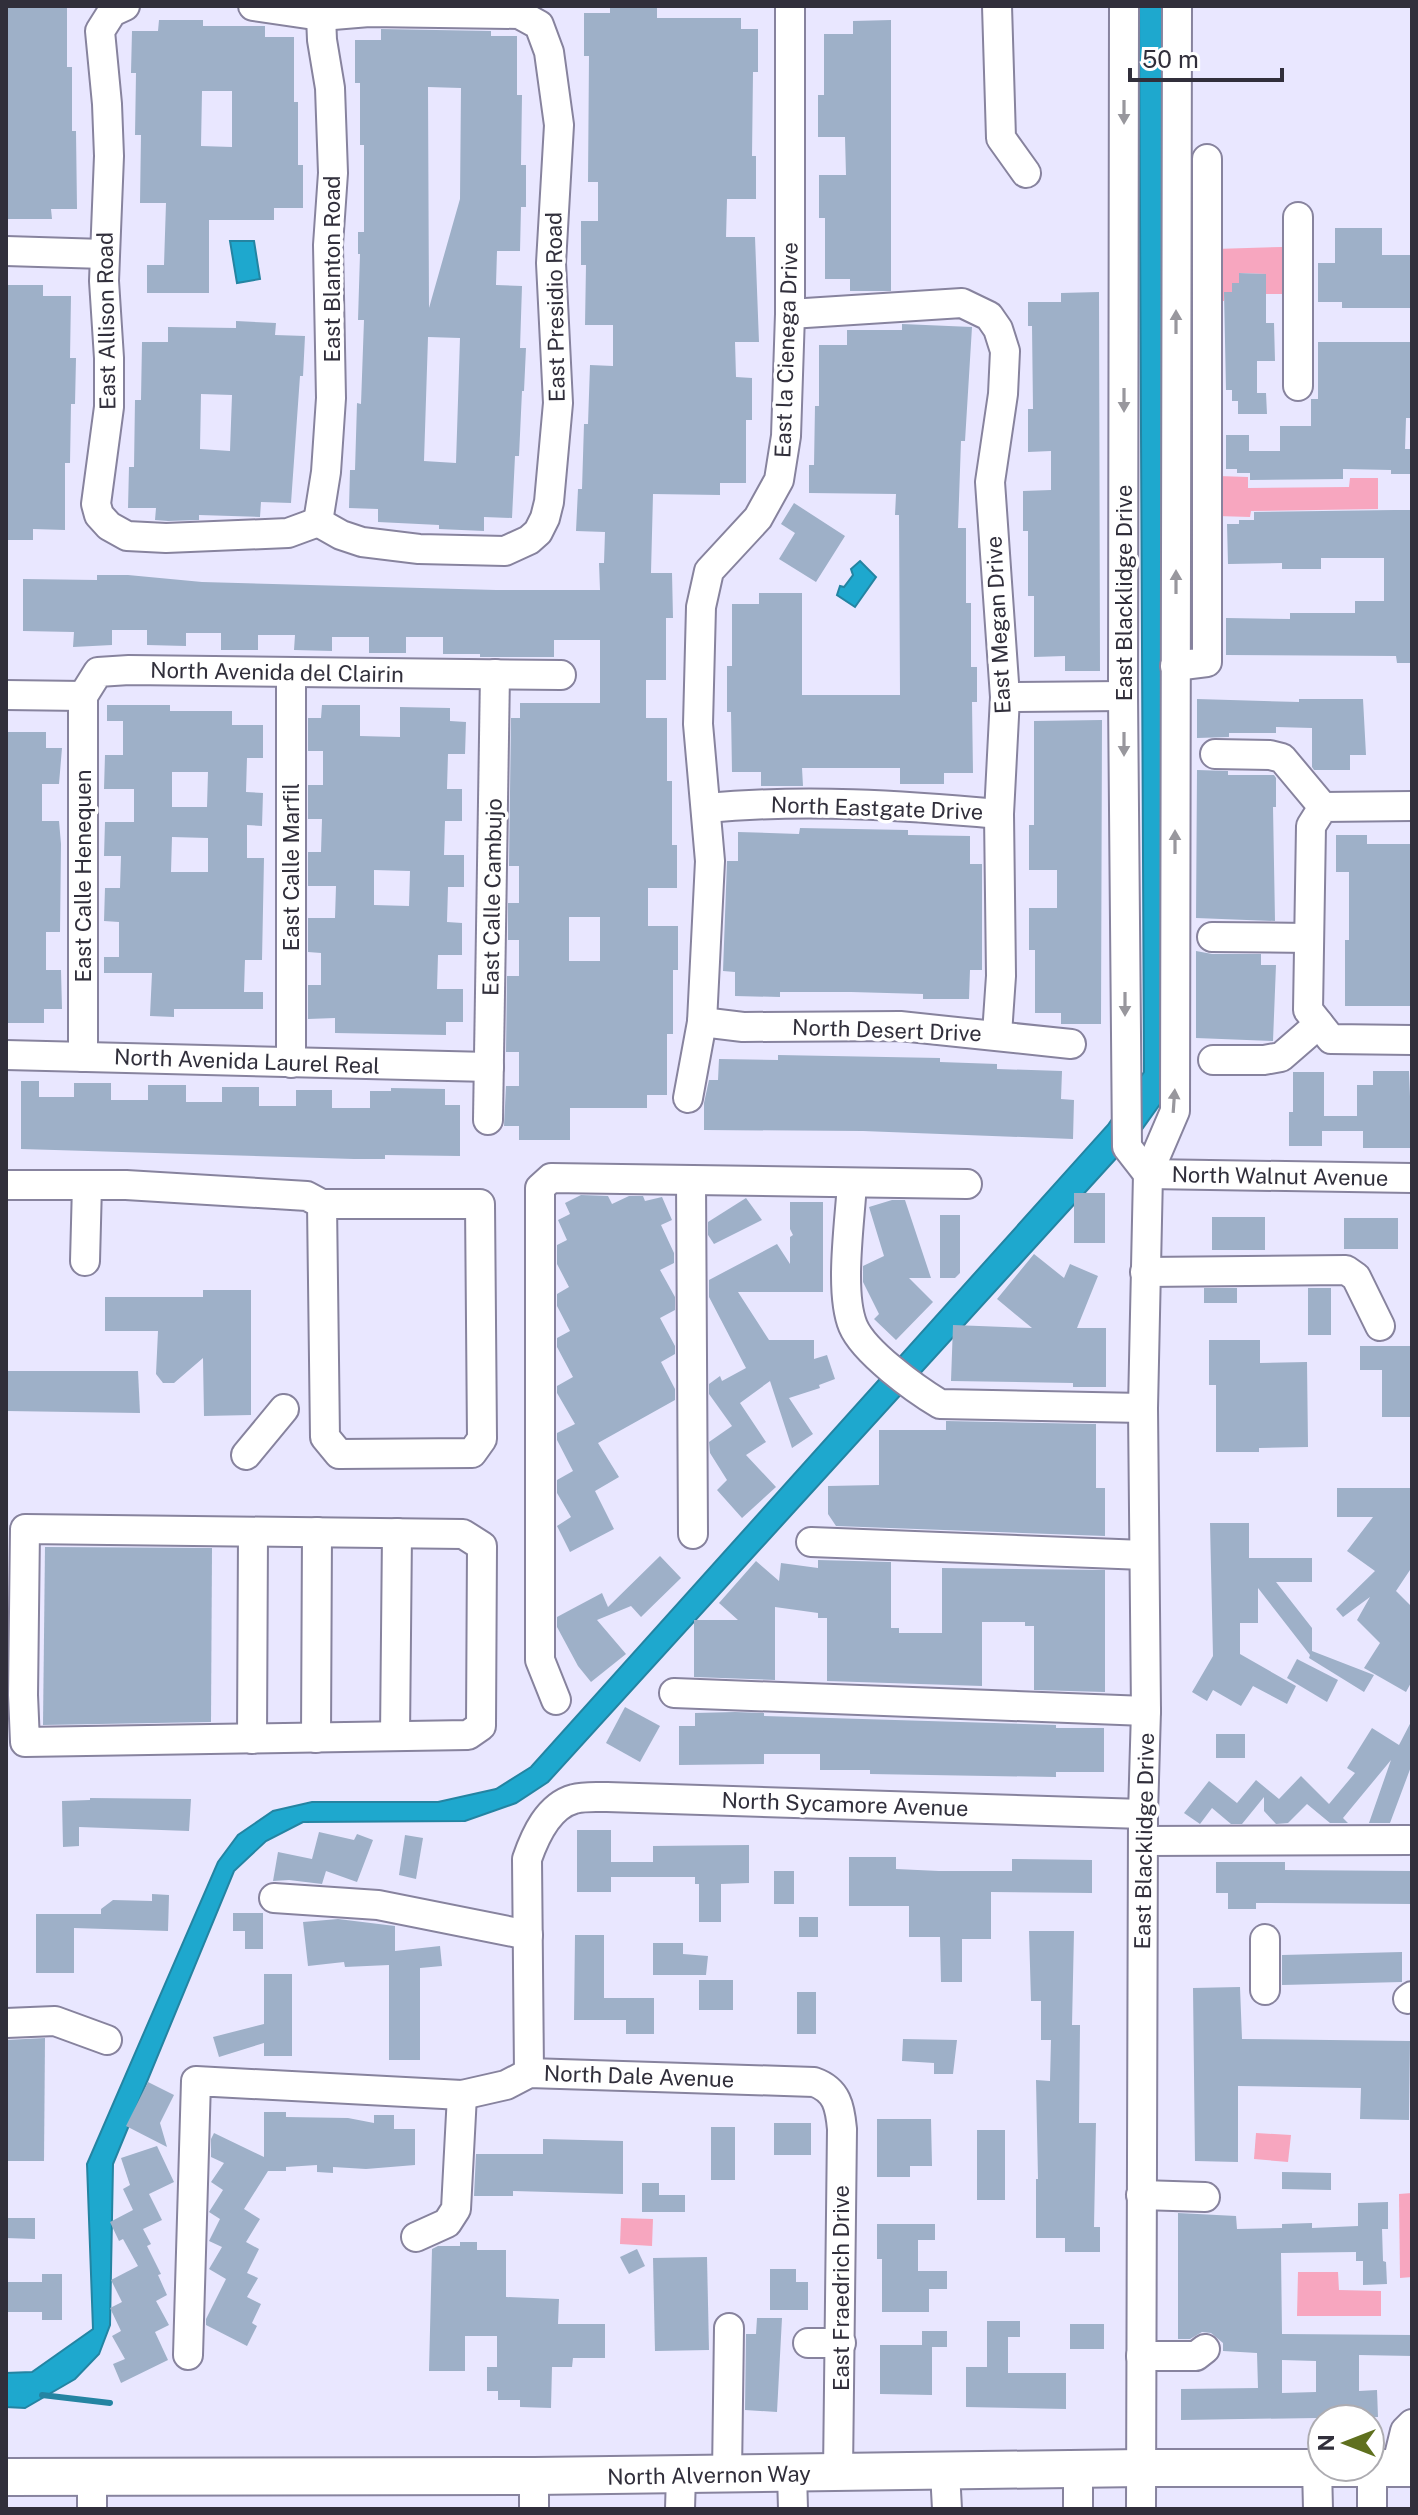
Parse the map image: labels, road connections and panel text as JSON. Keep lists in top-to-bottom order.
{
  "streets": {
    "main road": ["North Alvernon Way"],
    "street": [
      "East Blanton Road",
      "East Presidio Road",
      "East Allison Road",
      "East la Cienega Drive",
      "East Blacklidge Drive",
      "East Megan Drive",
      "North Avenida del Clairin",
      "North Eastgate Drive",
      "East Calle Marfil",
      "East Calle Henequen",
      "East Calle Cambujo",
      "North Desert Drive",
      "North Avenida Laurel Real",
      "North Walnut Avenue",
      "North Sycamore Avenue",
      "North Dale Avenue",
      "East Fraedrich Drive"
    ]
  },
  "crossings": [
    ["East Blanton Road", "East Presidio Road"],
    ["East Blanton Road", "East Allison Road"],
    ["East Presidio Road", "East Allison Road"],
    ["East la Cienega Drive", "East Megan Drive"],
    ["East la Cienega Drive", "North Eastgate Drive"],
    ["East la Cienega Drive", "North Desert Drive"],
    ["East Blacklidge Drive", "North Walnut Avenue"],
    ["East Blacklidge Drive", "North Sycamore Avenue"],
    ["East Blacklidge Drive", "North Alvernon Way"],
    ["East Megan Drive", "North Eastgate Drive"],
    ["East Megan Drive", "North Desert Drive"],
    ["North Avenida del Clairin", "East Calle Marfil"],
    ["North Avenida del Clairin", "East Calle Henequen"],
    ["North Avenida del Clairin", "East Calle Cambujo"],
    ["East Calle Marfil", "North Avenida Laurel Real"],
    ["East Calle Henequen", "North Avenida Laurel Real"],
    ["East Calle Cambujo", "North Avenida Laurel Real"],
    ["North Dale Avenue", "East Fraedrich Drive"],
    ["East Fraedrich Drive", "North Alvernon Way"]
  ],
  "scale_bar": "50 m",
  "north": "left"
}
